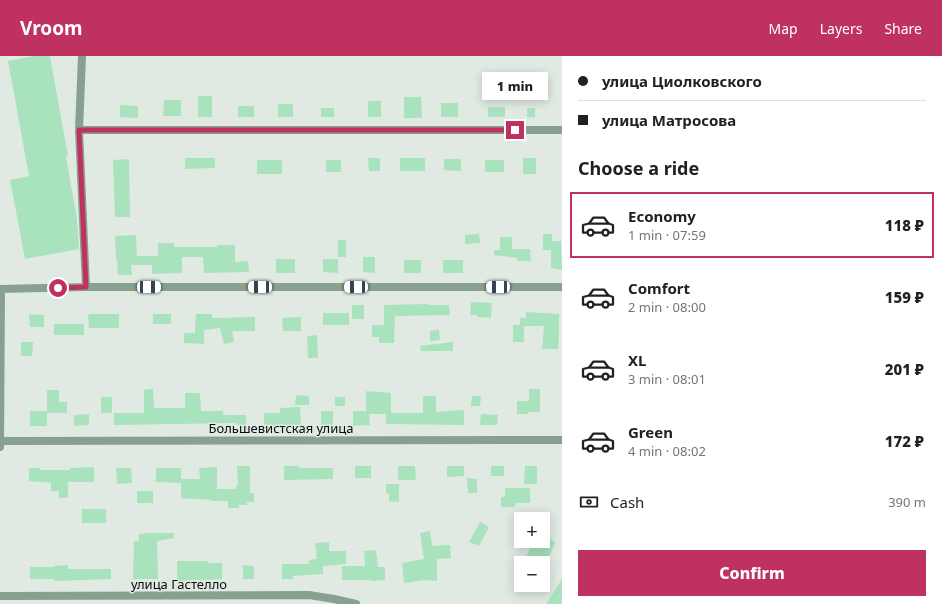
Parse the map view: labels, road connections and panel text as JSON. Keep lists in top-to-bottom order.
{
  "streets": {
    "street": ["Большевистская улица", "улица Гастелло"]
  },
  "page": {
    "header": "Vroom",
    "nav": ["Map", "Layers", "Share"],
    "banner": ["улица Циолковского", "улица Матросова"],
    "bubble": "1 min",
    "heading": "Choose a ride",
    "list": [
      {
        "name": "Economy",
        "note": "1 min · 07:59",
        "value": "118 ₽"
      },
      {
        "name": "Comfort",
        "note": "2 min · 08:00",
        "value": "159 ₽"
      },
      {
        "name": "XL",
        "note": "3 min · 08:01",
        "value": "201 ₽"
      },
      {
        "name": "Green",
        "note": "4 min · 08:02",
        "value": "172 ₽"
      }
    ],
    "pay": ["Cash", "390 m"],
    "map_buttons": ["+", "−"],
    "buttons": "Confirm"
  }
}
